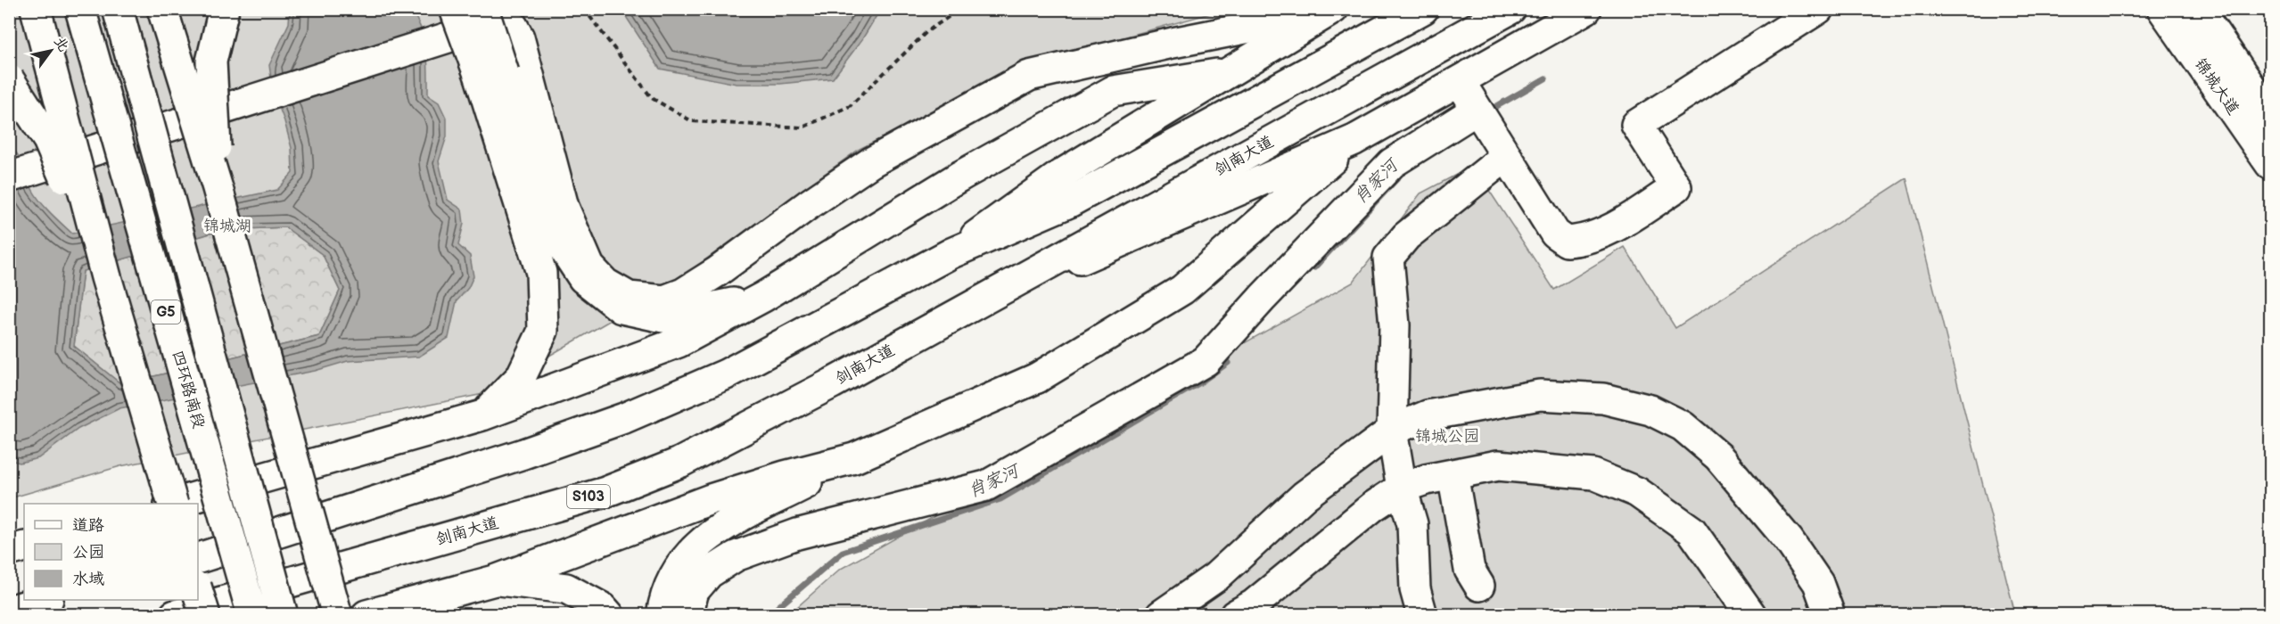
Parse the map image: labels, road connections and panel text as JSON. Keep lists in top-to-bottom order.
{
  "streets": {
    "main road": [
      "锦城大道",
      "剑南大道",
      "G5",
      "四环路南段",
      "S103"
    ]
  },
  "water": ["肖家河"],
  "parks": ["锦城湖", "锦城公园"],
  "legend": ["道路", "公园", "水域"],
  "north": "top right"
}
